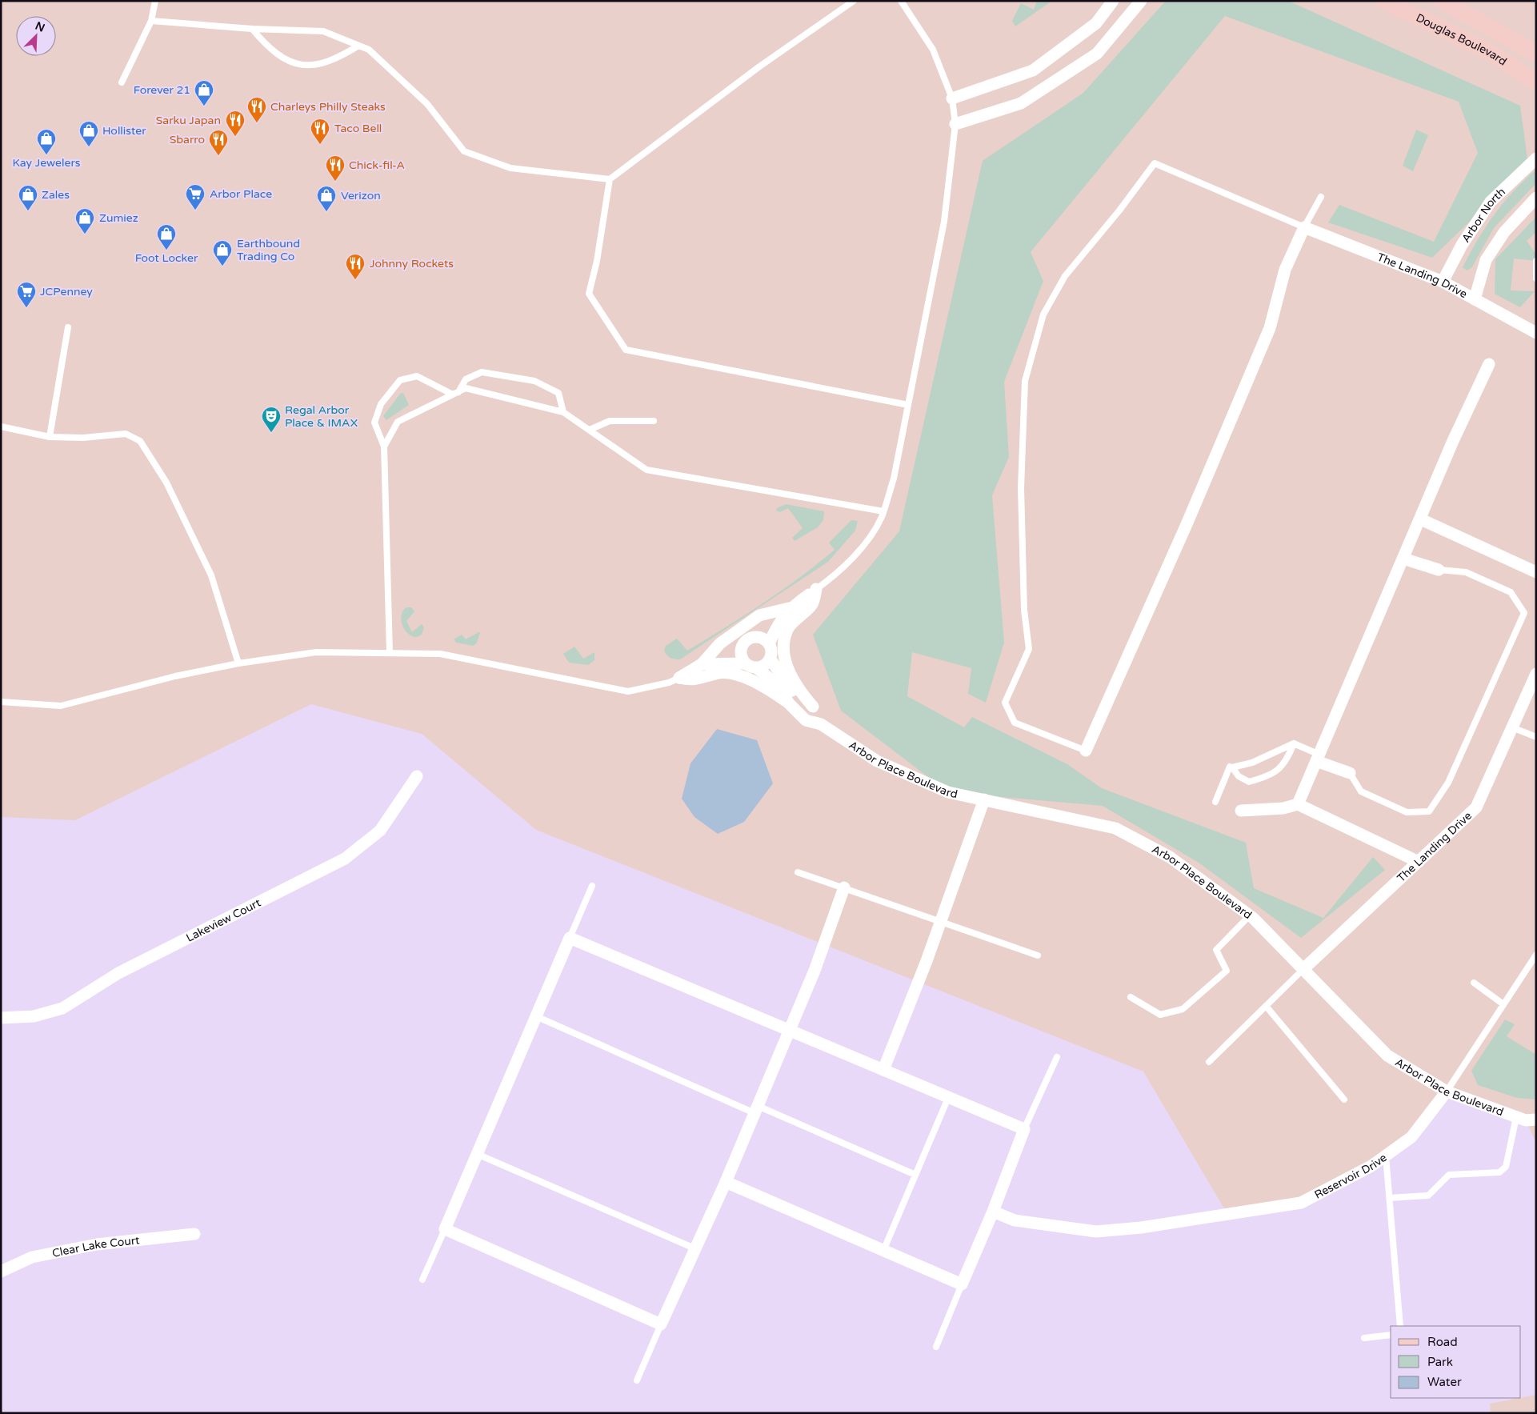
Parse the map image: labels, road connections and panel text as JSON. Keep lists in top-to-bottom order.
{
  "streets": {
    "main road": ["Douglas Boulevard"],
    "street": [
      "Arbor North",
      "The Landing Drive",
      "Arbor Place Boulevard",
      "Lakeview Court",
      "Reservoir Drive",
      "Clear Lake Court"
    ]
  },
  "crossings": [
    ["Arbor North", "The Landing Drive"],
    ["The Landing Drive", "Arbor Place Boulevard"],
    ["Arbor Place Boulevard", "Reservoir Drive"]
  ],
  "places": {
    "shop": [
      "Forever 21",
      "Hollister",
      "Kay Jewelers",
      "Zales",
      "Verizon",
      "Zumiez",
      "Foot Locker",
      "Earthbound Trading Co"
    ],
    "restaurant": [
      "Charleys Philly Steaks",
      "Sarku Japan",
      "Taco Bell",
      "Sbarro",
      "Chick-fil-A",
      "Johnny Rockets"
    ],
    "supermarket": ["Arbor Place", "JCPenney"],
    "theatre": ["Regal Arbor Place & IMAX"]
  },
  "legend": ["Road", "Park", "Water"],
  "north": "top right"
}
